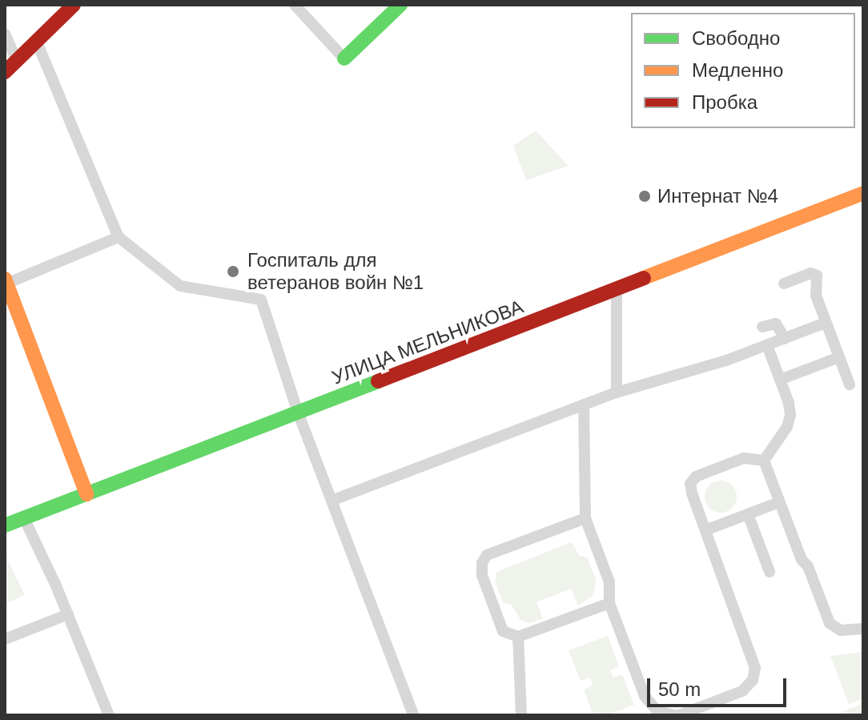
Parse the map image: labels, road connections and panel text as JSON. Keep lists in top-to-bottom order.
{
  "streets": {
    "street": ["УЛИЦА МЕЛЬНИКОВА"]
  },
  "places": ["Интернат №4", "Госпиталь для ветеранов войн №1"],
  "legend": ["Свободно", "Медленно", "Пробка"],
  "scale_bar": "50 m"
}
